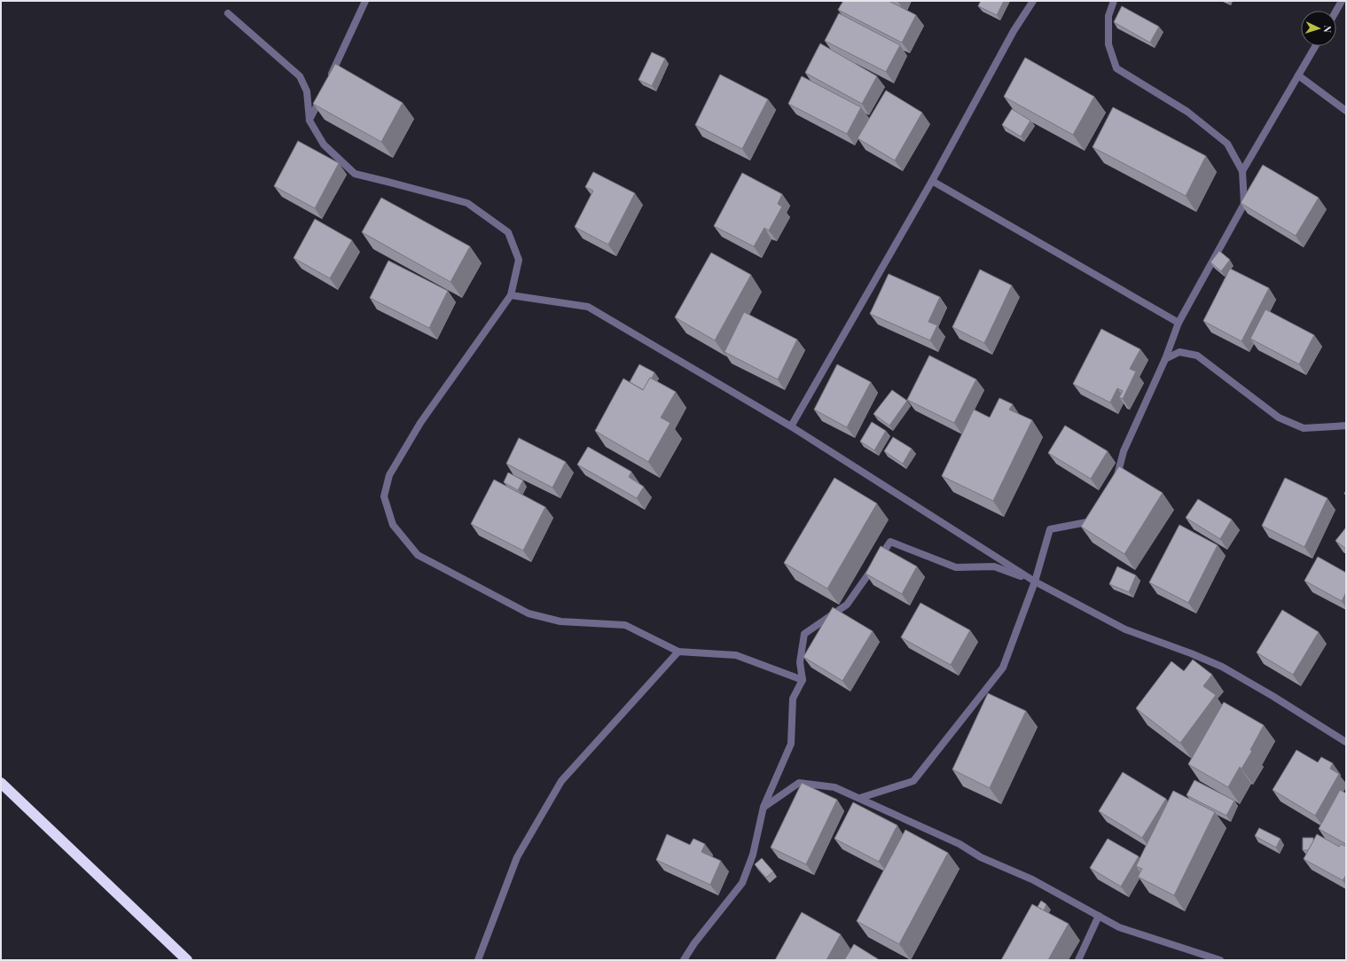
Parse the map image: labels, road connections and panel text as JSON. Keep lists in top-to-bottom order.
{
  "north": "right"
}
